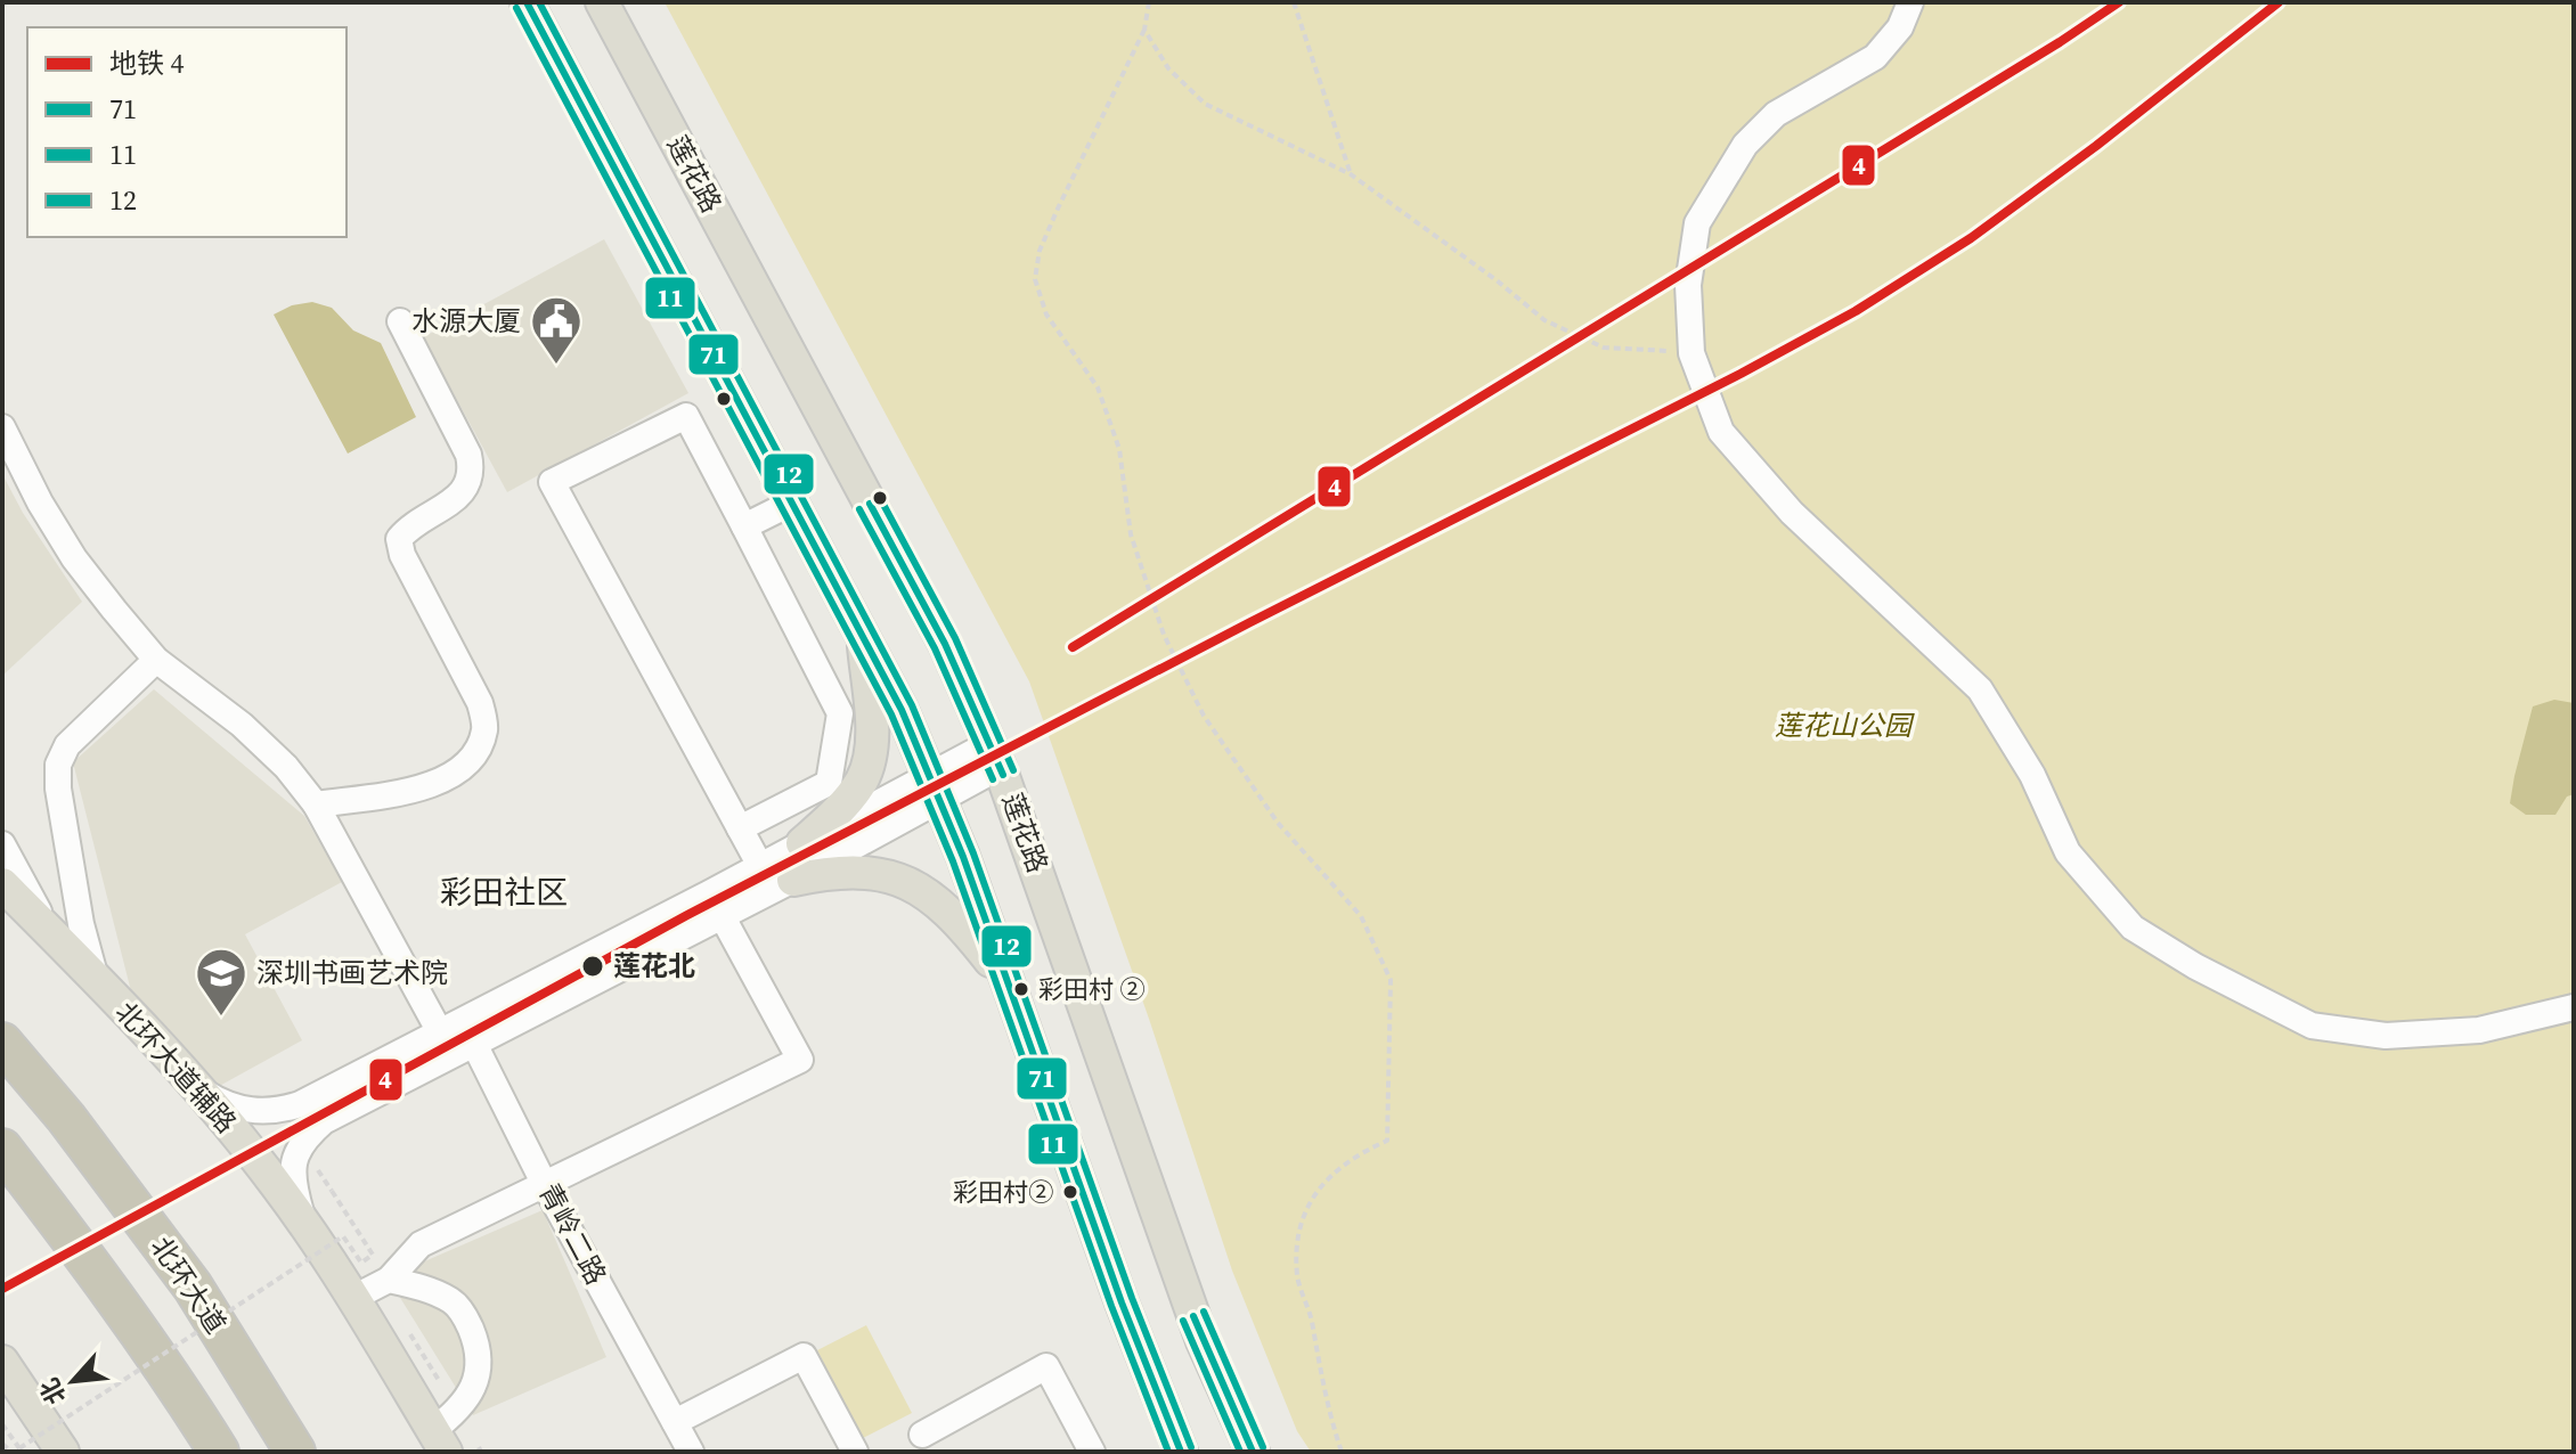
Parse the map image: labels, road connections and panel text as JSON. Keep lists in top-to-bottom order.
{
  "streets": {
    "highway": ["北环大道"],
    "main road": ["莲花路", "北环大道辅路"],
    "street": ["青岭二路"]
  },
  "districts": ["彩田社区"],
  "parks": ["莲花山公园"],
  "places": {
    "public building": ["水源大厦"],
    "other": ["莲花北", "彩田村 ②", "彩田村②"],
    "school or university": ["深圳书画艺术院"]
  },
  "lines": [
    "metro line 4",
    "transit line 71",
    "transit line 12",
    "transit line 11"
  ],
  "legend": [
    "地铁 4",
    "71",
    "11",
    "12"
  ],
  "north": "bottom left"
}
